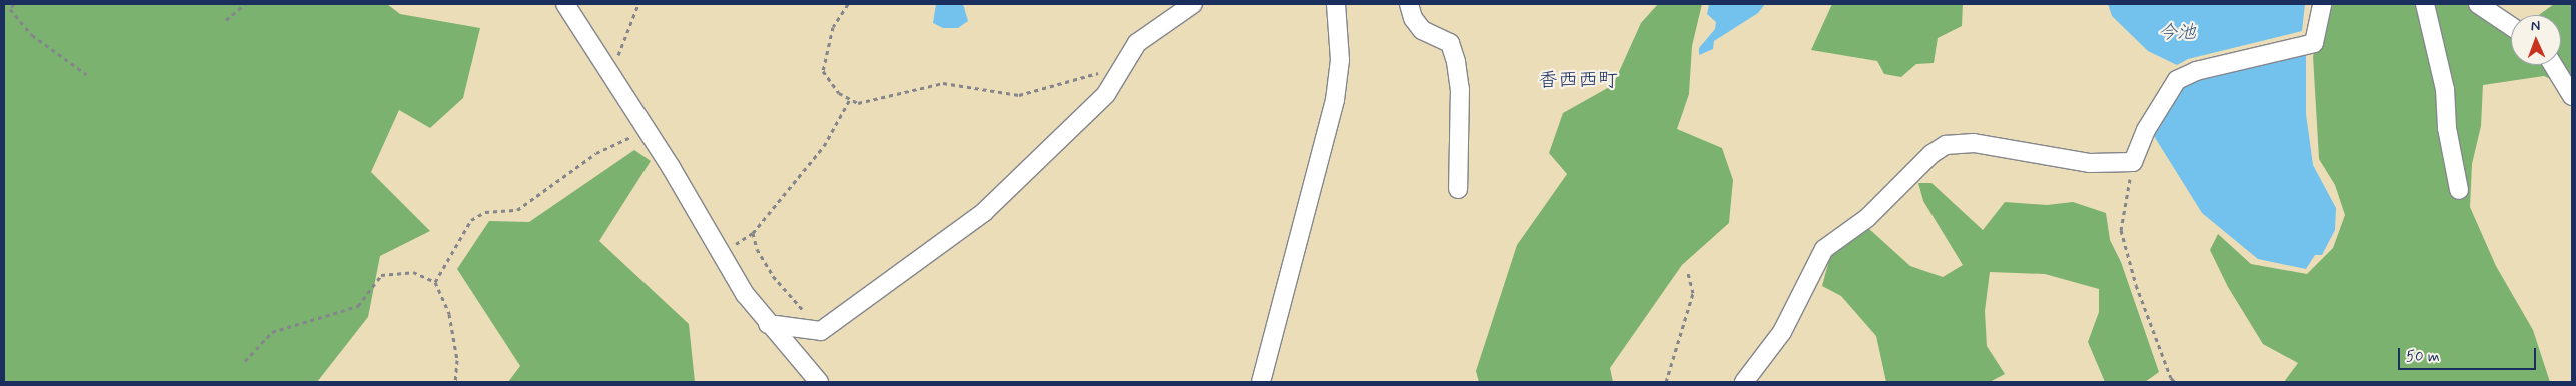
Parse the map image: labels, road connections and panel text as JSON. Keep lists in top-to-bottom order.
{
  "districts": ["香西西町"],
  "water": ["今池"],
  "scale_bar": "50 m",
  "north": "top"
}
